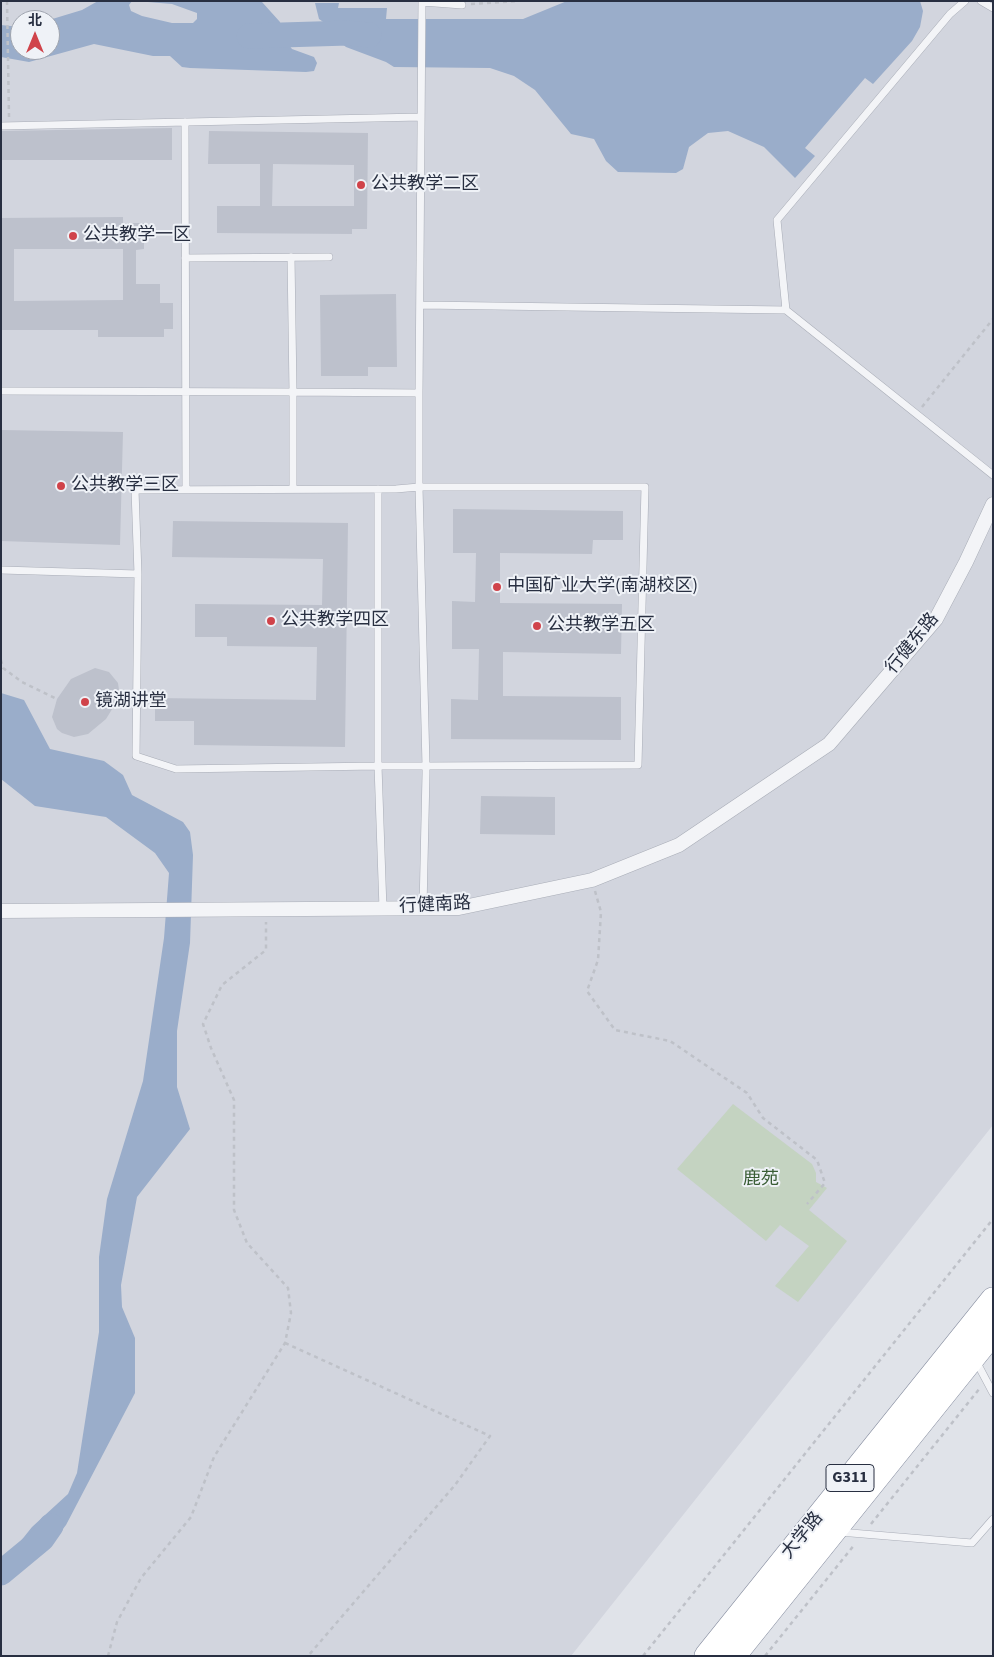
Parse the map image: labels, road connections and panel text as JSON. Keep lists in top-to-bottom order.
{
  "streets": {
    "highway": ["G311", "大学路"],
    "street": ["行健东路", "行健南路"]
  },
  "crossings": [
    ["行健东路", "行健南路"]
  ],
  "parks": ["鹿苑"],
  "places": [
    "公共教学二区",
    "公共教学一区",
    "公共教学三区",
    "中国矿业大学(南湖校区)",
    "公共教学四区",
    "公共教学五区",
    "镜湖讲堂"
  ],
  "north": "top"
}
